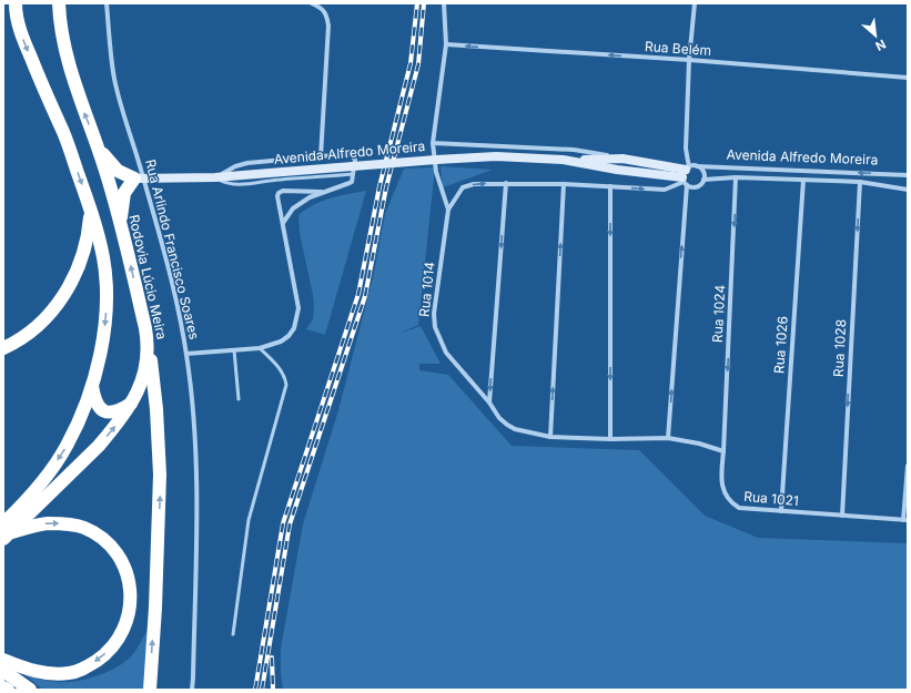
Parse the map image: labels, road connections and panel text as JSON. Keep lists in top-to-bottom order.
{
  "streets": {
    "highway": ["Rodovia Lúcio Meira"],
    "street": [
      "Rua Belém",
      "Avenida Alfredo Moreira",
      "Rua Arlindo Francisco Soares",
      "Rua 1014",
      "Rua 1024",
      "Rua 1026",
      "Rua 1028",
      "Rua 1021"
    ]
  },
  "crossings": [
    ["Rua Belém", "Rua 1014"],
    ["Avenida Alfredo Moreira", "Rua Arlindo Francisco Soares"],
    ["Avenida Alfredo Moreira", "Rua 1014"],
    ["Avenida Alfredo Moreira", "Rua 1024"],
    ["Avenida Alfredo Moreira", "Rua 1026"],
    ["Avenida Alfredo Moreira", "Rua 1028"],
    ["Rua 1024", "Rua 1021"],
    ["Rua 1026", "Rua 1021"],
    ["Rua 1028", "Rua 1021"]
  ],
  "one_way": ["Rua Belém", "Rua 1024", "Rua 1028"],
  "north": "bottom right"
}
